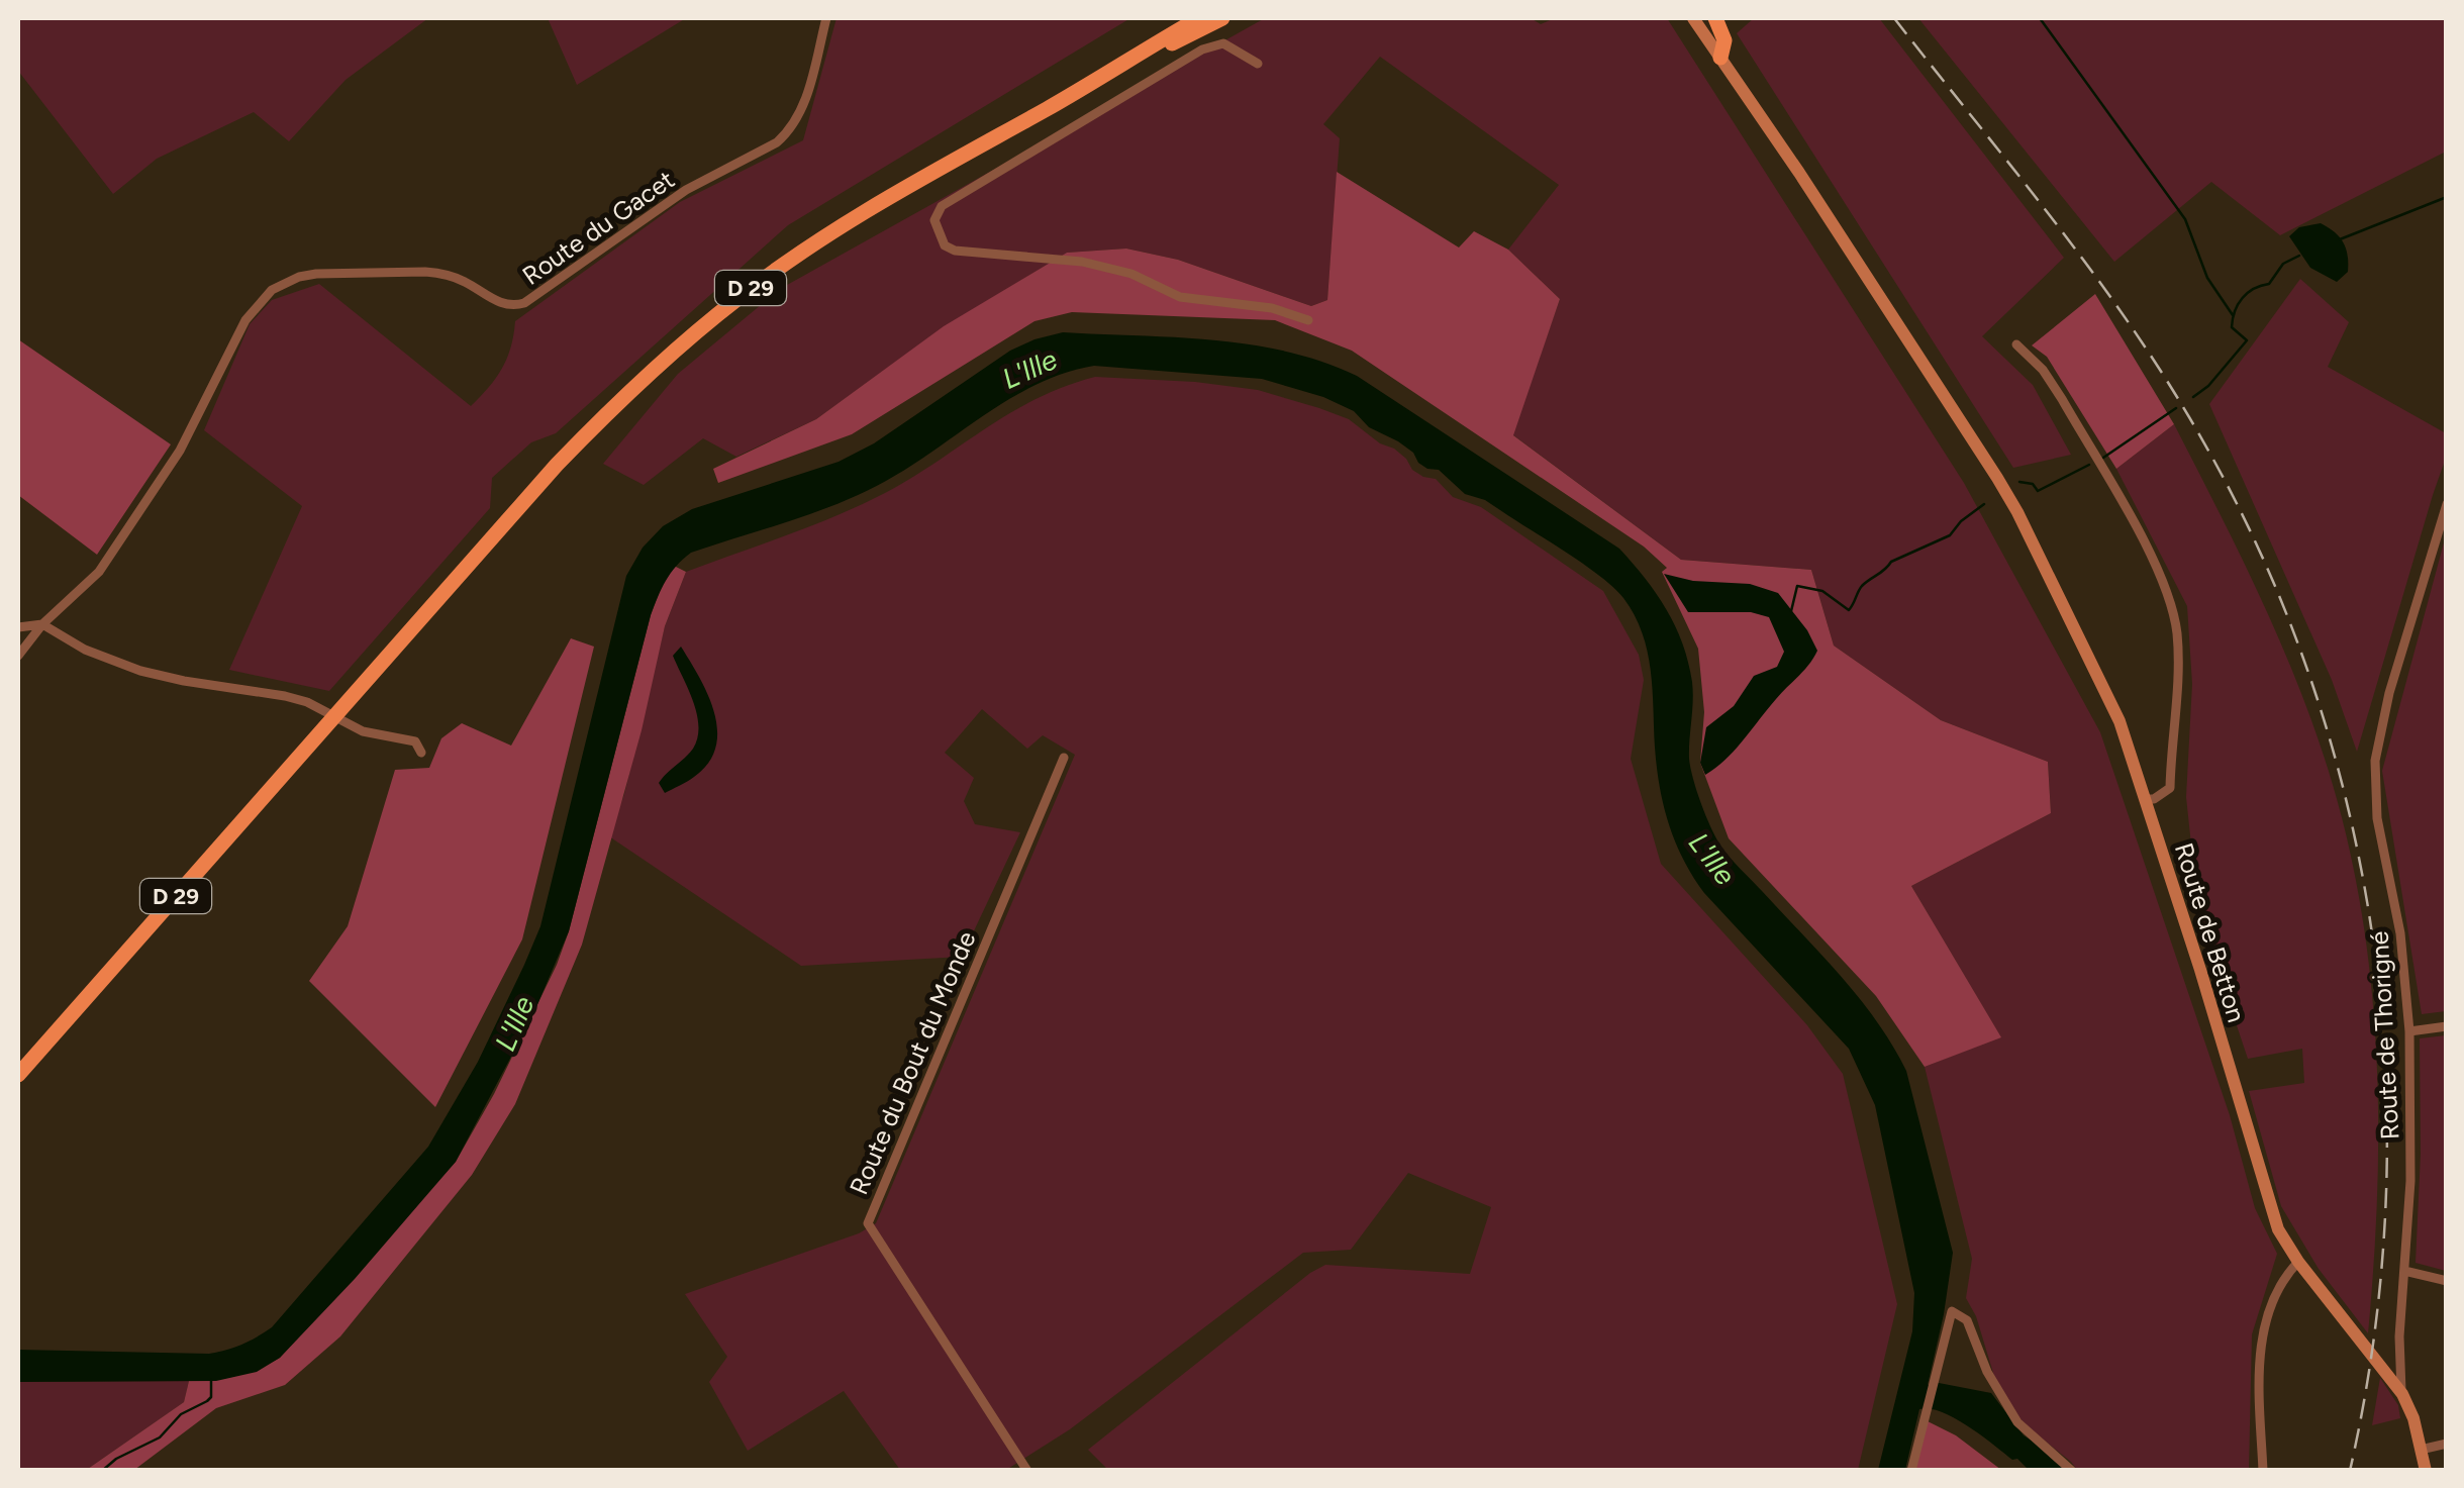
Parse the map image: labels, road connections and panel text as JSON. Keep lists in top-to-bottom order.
{
  "streets": {
    "main road": ["D 29", "Route de Betton"],
    "street": ["Route du Gacet", "Route de Thorigné", "Route du Bout du Monde"]
  },
  "crossings": [
    ["Route de Betton", "Route de Thorigné"]
  ],
  "water": ["L'Ille"]
}
